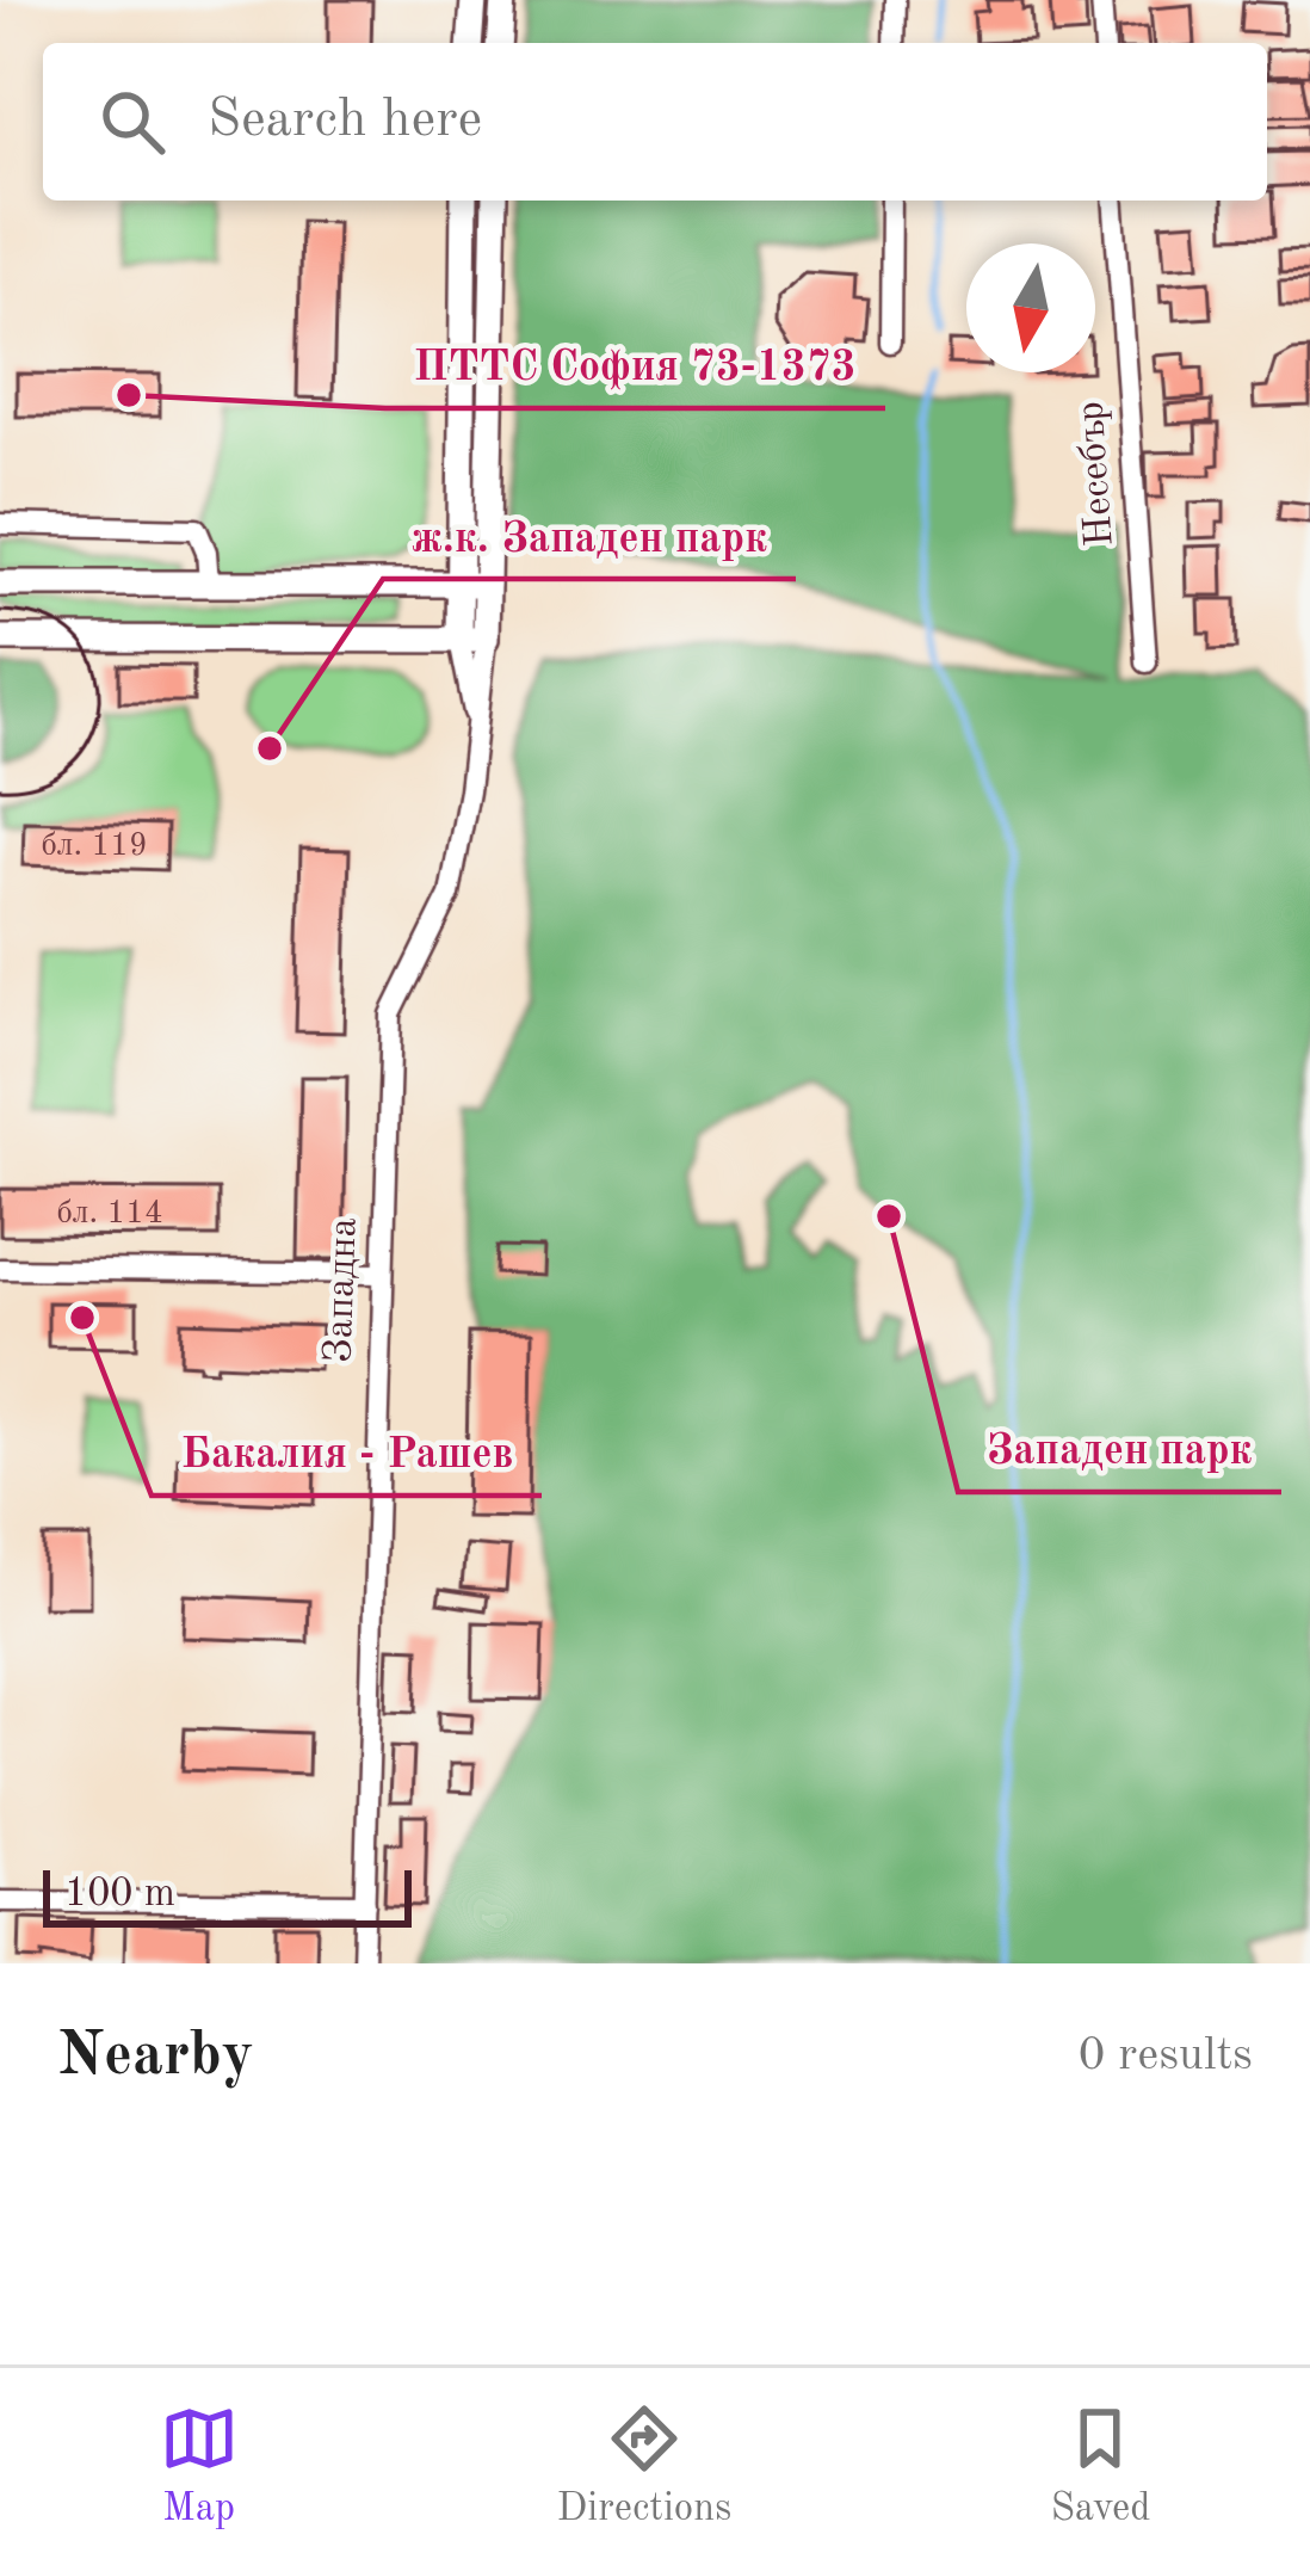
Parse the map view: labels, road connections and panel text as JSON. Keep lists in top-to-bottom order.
{
  "streets": {
    "street": ["Несебър", "Западна"]
  },
  "places": [
    "ПТТС София 73-1373",
    "ж.к. Западен парк",
    "Западен парк",
    "Бакалия - Рашев"
  ],
  "house_numbers": ["бл. 119", "бл. 114"],
  "scale_bar": "100 m",
  "north": "bottom",
  "page": {
    "search": "Search here",
    "scale": "100 m",
    "heading": ["Nearby", "0 results"],
    "nav": ["Map", "Directions", "Saved"]
  }
}
